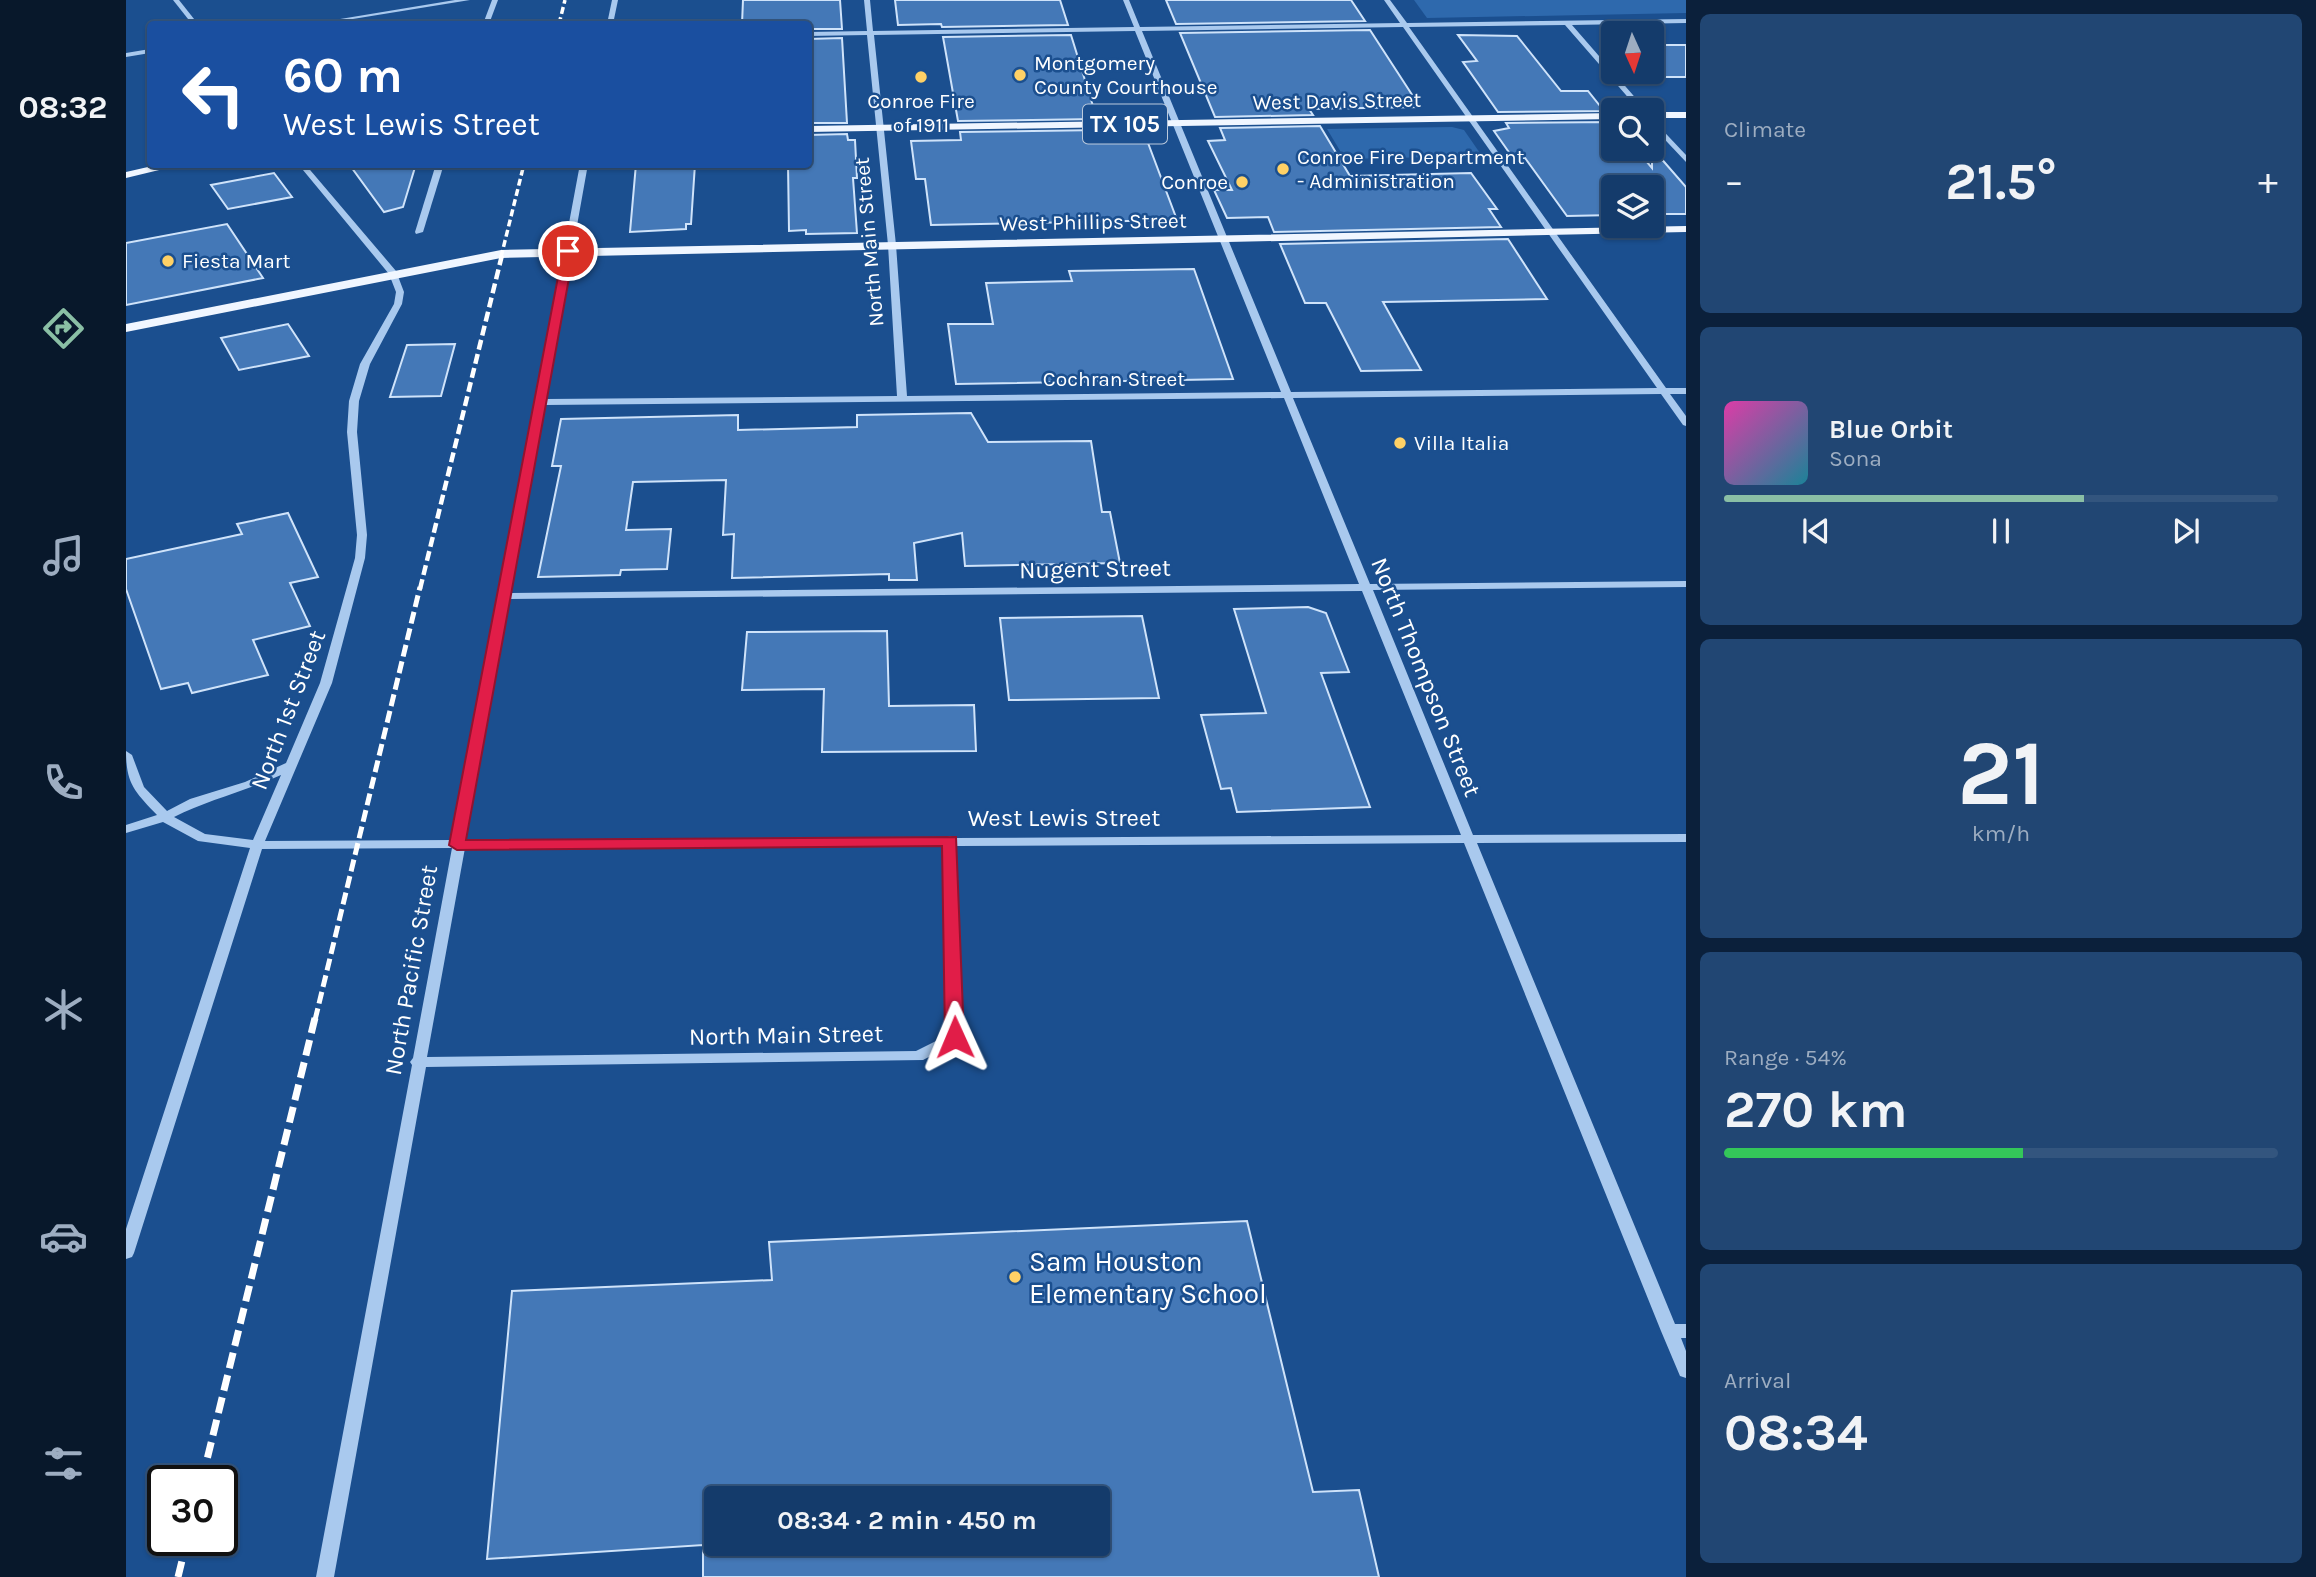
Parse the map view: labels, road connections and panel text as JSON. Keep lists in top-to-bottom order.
{
  "streets": {
    "main road": ["West Davis Street", "TX 105", "West Phillips Street"],
    "street": [
      "North Main Street",
      "Cochran Street",
      "Nugent Street",
      "North Thompson Street",
      "North 1st Street",
      "West Lewis Street",
      "North Pacific Street"
    ]
  },
  "crossings": [
    ["West Davis Street", "North Main Street"],
    ["West Davis Street", "North Thompson Street"],
    ["West Phillips Street", "North Main Street"],
    ["West Phillips Street", "North Thompson Street"],
    ["West Phillips Street", "North 1st Street"],
    ["West Phillips Street", "North Pacific Street"],
    ["North Main Street", "Cochran Street"],
    ["North Main Street", "West Lewis Street"],
    ["North Main Street", "North Pacific Street"],
    ["Cochran Street", "North Thompson Street"],
    ["Cochran Street", "North Pacific Street"],
    ["Nugent Street", "North Thompson Street"],
    ["Nugent Street", "North Pacific Street"],
    ["North Thompson Street", "West Lewis Street"],
    ["North 1st Street", "West Lewis Street"],
    ["West Lewis Street", "North Pacific Street"]
  ],
  "places": [
    "Montgomery County Courthouse",
    "Conroe Fire of 1911",
    "Conroe Fire Department - Administration",
    "Conroe",
    "Fiesta Mart",
    "Villa Italia",
    "Sam Houston Elementary School"
  ],
  "north": "bottom",
  "page": {
    "tabs": "08:32",
    "tile": [
      "Climate",
      ["21", "km/h"],
      ["Range · 54%", "270 km"],
      ["Arrival", "08:34"]
    ],
    "turn": ["60 m", "West Lewis Street"],
    "heat": ["−", "21.5°", "+"],
    "song": ["Blue Orbit", "Sona"],
    "limit": "30",
    "trip": "08:34 · 2 min · 450 m"
  }
}
